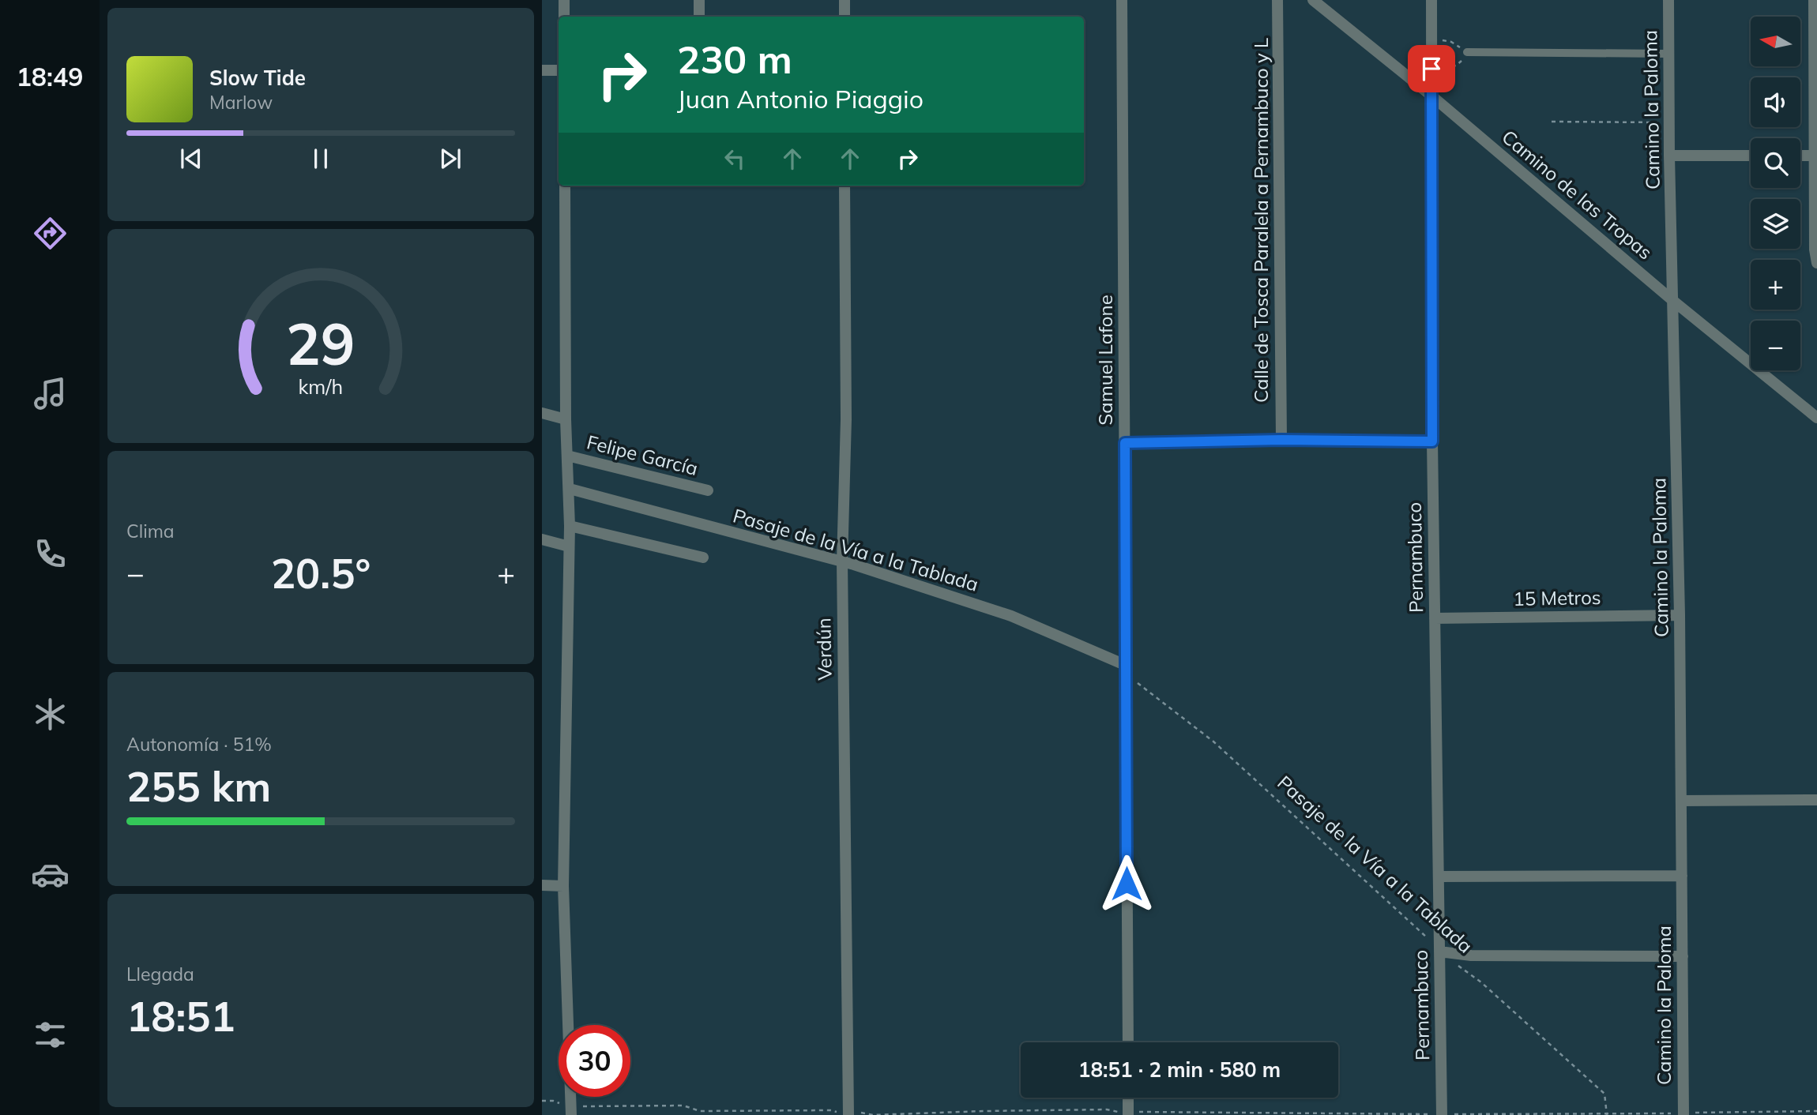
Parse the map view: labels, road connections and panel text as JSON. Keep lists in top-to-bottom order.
{
  "streets": {
    "street": [
      "Camino la Paloma",
      "Camino de las Tropas",
      "Calle de Tosca Paralela a Pernambuco y L",
      "Samuel Lafone",
      "Felipe García",
      "Pasaje de la Vía a la Tablada",
      "Pernambuco",
      "15 Metros",
      "Verdún"
    ]
  },
  "crossings": [
    ["Camino la Paloma", "Camino de las Tropas"],
    ["Camino la Paloma", "15 Metros"],
    ["Camino de las Tropas", "Pernambuco"],
    ["Samuel Lafone", "Pasaje de la Vía a la Tablada"],
    ["Pasaje de la Vía a la Tablada", "Pernambuco"],
    ["Pasaje de la Vía a la Tablada", "Verdún"],
    ["Pernambuco", "15 Metros"]
  ],
  "north": "left",
  "page": {
    "tabs": "18:49",
    "map_buttons": ["+", "−"],
    "turn": ["230 m", "Juan Antonio Piaggio"],
    "song": ["Slow Tide", "Marlow"],
    "tile": [
      "Clima",
      ["Autonomía · 51%", "255 km"],
      ["Llegada", "18:51"]
    ],
    "heat": ["−", "20.5°", "+"],
    "limit": "30",
    "trip": "18:51 · 2 min · 580 m",
    "gauge": ["29", "km/h"]
  }
}
